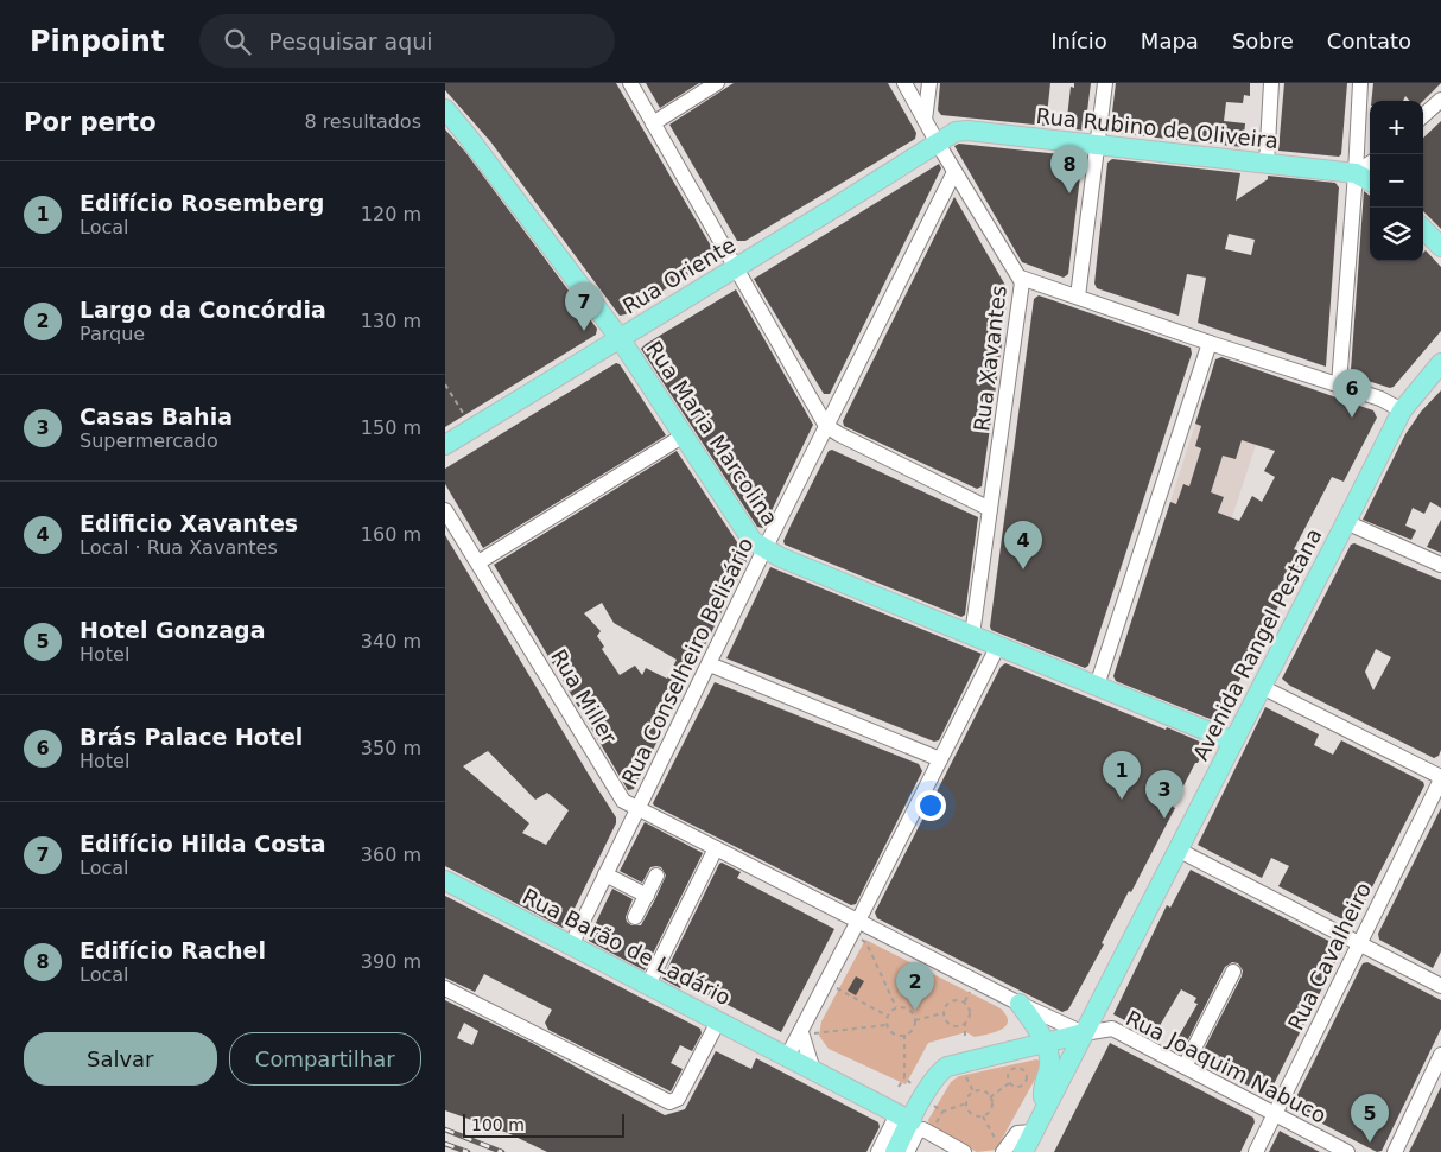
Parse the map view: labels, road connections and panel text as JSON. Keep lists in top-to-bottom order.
{
  "streets": {
    "main road": [
      "Rua Rubino de Oliveira",
      "Rua Oriente",
      "Rua Maria Marcolina",
      "Avenida Rangel Pestana",
      "Rua Barão de Ladário"
    ],
    "street": [
      "Rua Xavantes",
      "Rua Conselheiro Belisário",
      "Rua Miller",
      "Rua Cavalheiro",
      "Rua Joaquim Nabuco"
    ]
  },
  "crossings": [
    ["Rua Rubino de Oliveira", "Rua Oriente"],
    ["Rua Rubino de Oliveira", "Rua Xavantes"],
    ["Rua Oriente", "Rua Xavantes"],
    ["Rua Oriente", "Rua Maria Marcolina"],
    ["Rua Xavantes", "Rua Maria Marcolina"],
    ["Rua Xavantes", "Rua Conselheiro Belisário"],
    ["Rua Maria Marcolina", "Avenida Rangel Pestana"],
    ["Rua Maria Marcolina", "Rua Conselheiro Belisário"],
    ["Avenida Rangel Pestana", "Rua Miller"],
    ["Avenida Rangel Pestana", "Rua Joaquim Nabuco"],
    ["Rua Conselheiro Belisário", "Rua Miller"],
    ["Rua Conselheiro Belisário", "Rua Barão de Ladário"],
    ["Rua Miller", "Rua Joaquim Nabuco"],
    ["Rua Cavalheiro", "Rua Joaquim Nabuco"]
  ],
  "scale_bar": "100 m",
  "page": {
    "header": "Pinpoint",
    "search": "Pesquisar aqui",
    "nav": [
      "Início",
      "Mapa",
      "Sobre",
      "Contato"
    ],
    "heading": ["Por perto", "8 resultados"],
    "map_buttons": ["+", "−"],
    "pins": [
      "8",
      "7",
      "6",
      "4",
      "1",
      "3",
      "2",
      "5"
    ],
    "list": [
      {
        "mark": "1",
        "name": "Edifício Rosemberg",
        "note": "Local",
        "value": "120 m"
      },
      {
        "mark": "2",
        "name": "Largo da Concórdia",
        "note": "Parque",
        "value": "130 m"
      },
      {
        "mark": "3",
        "name": "Casas Bahia",
        "note": "Supermercado",
        "value": "150 m"
      },
      {
        "mark": "4",
        "name": "Edificio Xavantes",
        "note": "Local · Rua Xavantes",
        "value": "160 m"
      },
      {
        "mark": "5",
        "name": "Hotel Gonzaga",
        "note": "Hotel",
        "value": "340 m"
      },
      {
        "mark": "6",
        "name": "Brás Palace Hotel",
        "note": "Hotel",
        "value": "350 m"
      },
      {
        "mark": "7",
        "name": "Edifício Hilda Costa",
        "note": "Local",
        "value": "360 m"
      },
      {
        "mark": "8",
        "name": "Edifício Rachel",
        "note": "Local",
        "value": "390 m"
      }
    ],
    "buttons": ["Salvar", "Compartilhar"],
    "scale": "100 m"
  }
}
